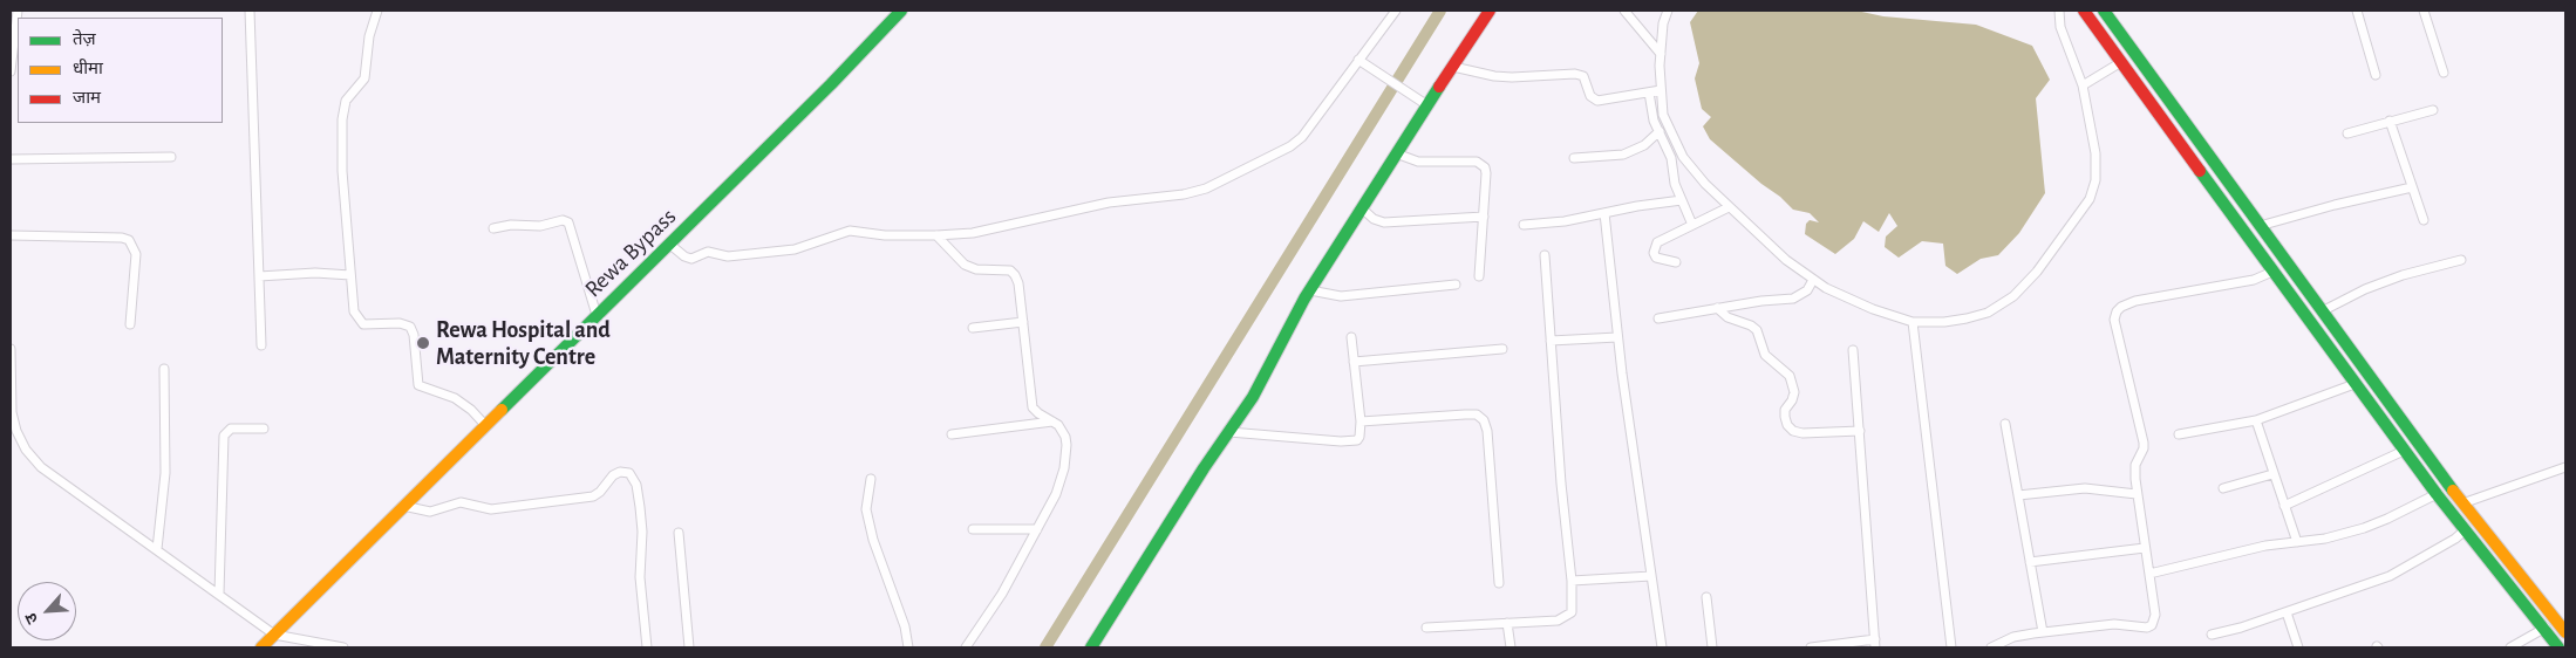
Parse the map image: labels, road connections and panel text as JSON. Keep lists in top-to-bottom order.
{
  "streets": {
    "main road": ["Rewa Bypass"]
  },
  "places": ["Rewa Hospital and Maternity Centre"],
  "legend": ["तेज़", "धीमा", "जाम"],
  "north": "bottom left"
}
